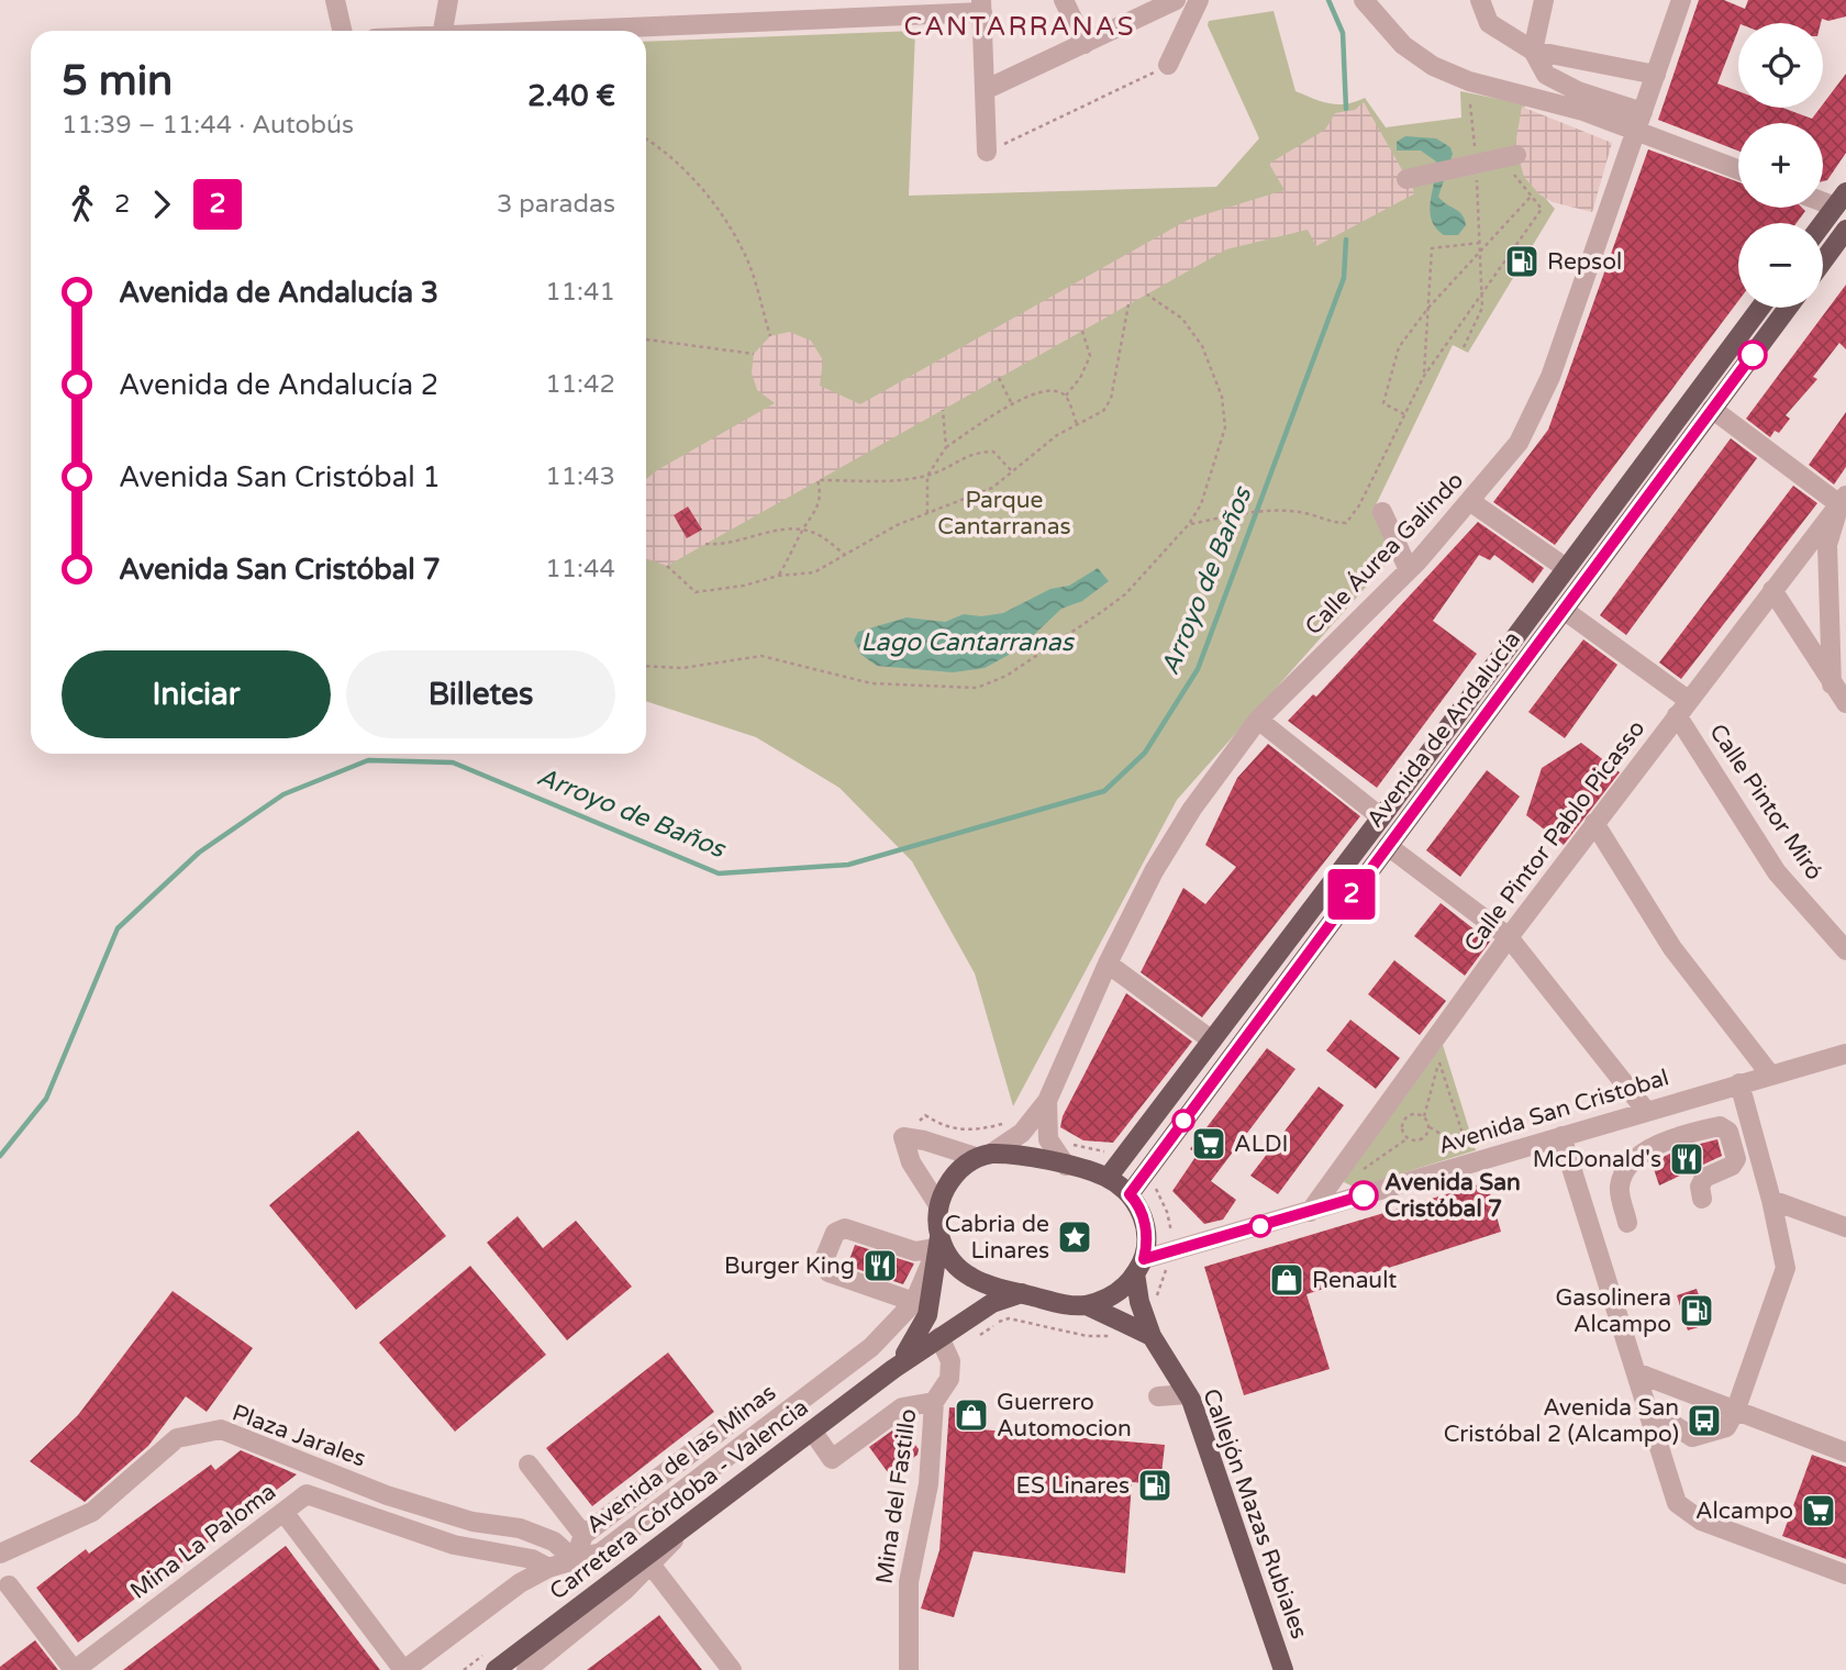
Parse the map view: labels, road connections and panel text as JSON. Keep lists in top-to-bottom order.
{
  "streets": {
    "main road": ["Avenida de Andalucía", "Carretera Córdoba - Valencia", "Callejón Mazas Rubiales"],
    "street": [
      "Calle Áurea Galindo",
      "Calle Pintor Miró",
      "Calle Pintor Pablo Picasso",
      "Avenida San Cristobal",
      "Plaza Jarales",
      "Avenida de las Minas",
      "Mina del Fastillo",
      "Mina La Paloma"
    ]
  },
  "crossings": [
    ["Avenida de Andalucía", "Avenida San Cristobal"],
    ["Avenida de Andalucía", "Avenida de las Minas"],
    ["Avenida de Andalucía", "Carretera Córdoba - Valencia"],
    ["Avenida de Andalucía", "Callejón Mazas Rubiales"],
    ["Calle Pintor Miró", "Calle Pintor Pablo Picasso"],
    ["Calle Pintor Pablo Picasso", "Avenida San Cristobal"],
    ["Avenida San Cristobal", "Avenida de las Minas"],
    ["Avenida San Cristobal", "Carretera Córdoba - Valencia"],
    ["Avenida San Cristobal", "Callejón Mazas Rubiales"],
    ["Plaza Jarales", "Avenida de las Minas"],
    ["Avenida de las Minas", "Carretera Córdoba - Valencia"],
    ["Avenida de las Minas", "Callejón Mazas Rubiales"],
    ["Avenida de las Minas", "Mina La Paloma"],
    ["Mina del Fastillo", "Carretera Córdoba - Valencia"],
    ["Carretera Córdoba - Valencia", "Callejón Mazas Rubiales"]
  ],
  "districts": ["CANTARRANAS"],
  "water": ["Arroyo de Baños", "Lago Cantarranas"],
  "parks": ["Parque Cantarranas"],
  "places": {
    "fuel station": ["Repsol", "Gasolinera Alcampo", "ES Linares"],
    "supermarket": ["ALDI", "Alcampo"],
    "restaurant": ["McDonald's", "Burger King"],
    "other": ["Avenida San Cristóbal 7"],
    "place": ["Cabria de Linares"],
    "shop": ["Renault", "Guerrero Automocion"],
    "bus stop": ["Avenida San Cristóbal 2 (Alcampo)"]
  },
  "lines": ["bus line 2"],
  "page": {
    "on_map": "2",
    "map_buttons": ["+", "−"],
    "heading": ["5 min", "11:39 – 11:44 · Autobús", "2.40 €"],
    "legs": ["2", "2", "3 paradas"],
    "list": [
      {
        "name": "Avenida de Andalucía 3",
        "value": "11:41"
      },
      {
        "name": "Avenida de Andalucía 2",
        "value": "11:42"
      },
      {
        "name": "Avenida San Cristóbal 1",
        "value": "11:43"
      },
      {
        "name": "Avenida San Cristóbal 7",
        "value": "11:44"
      }
    ],
    "buttons": ["Iniciar", "Billetes"]
  }
}
